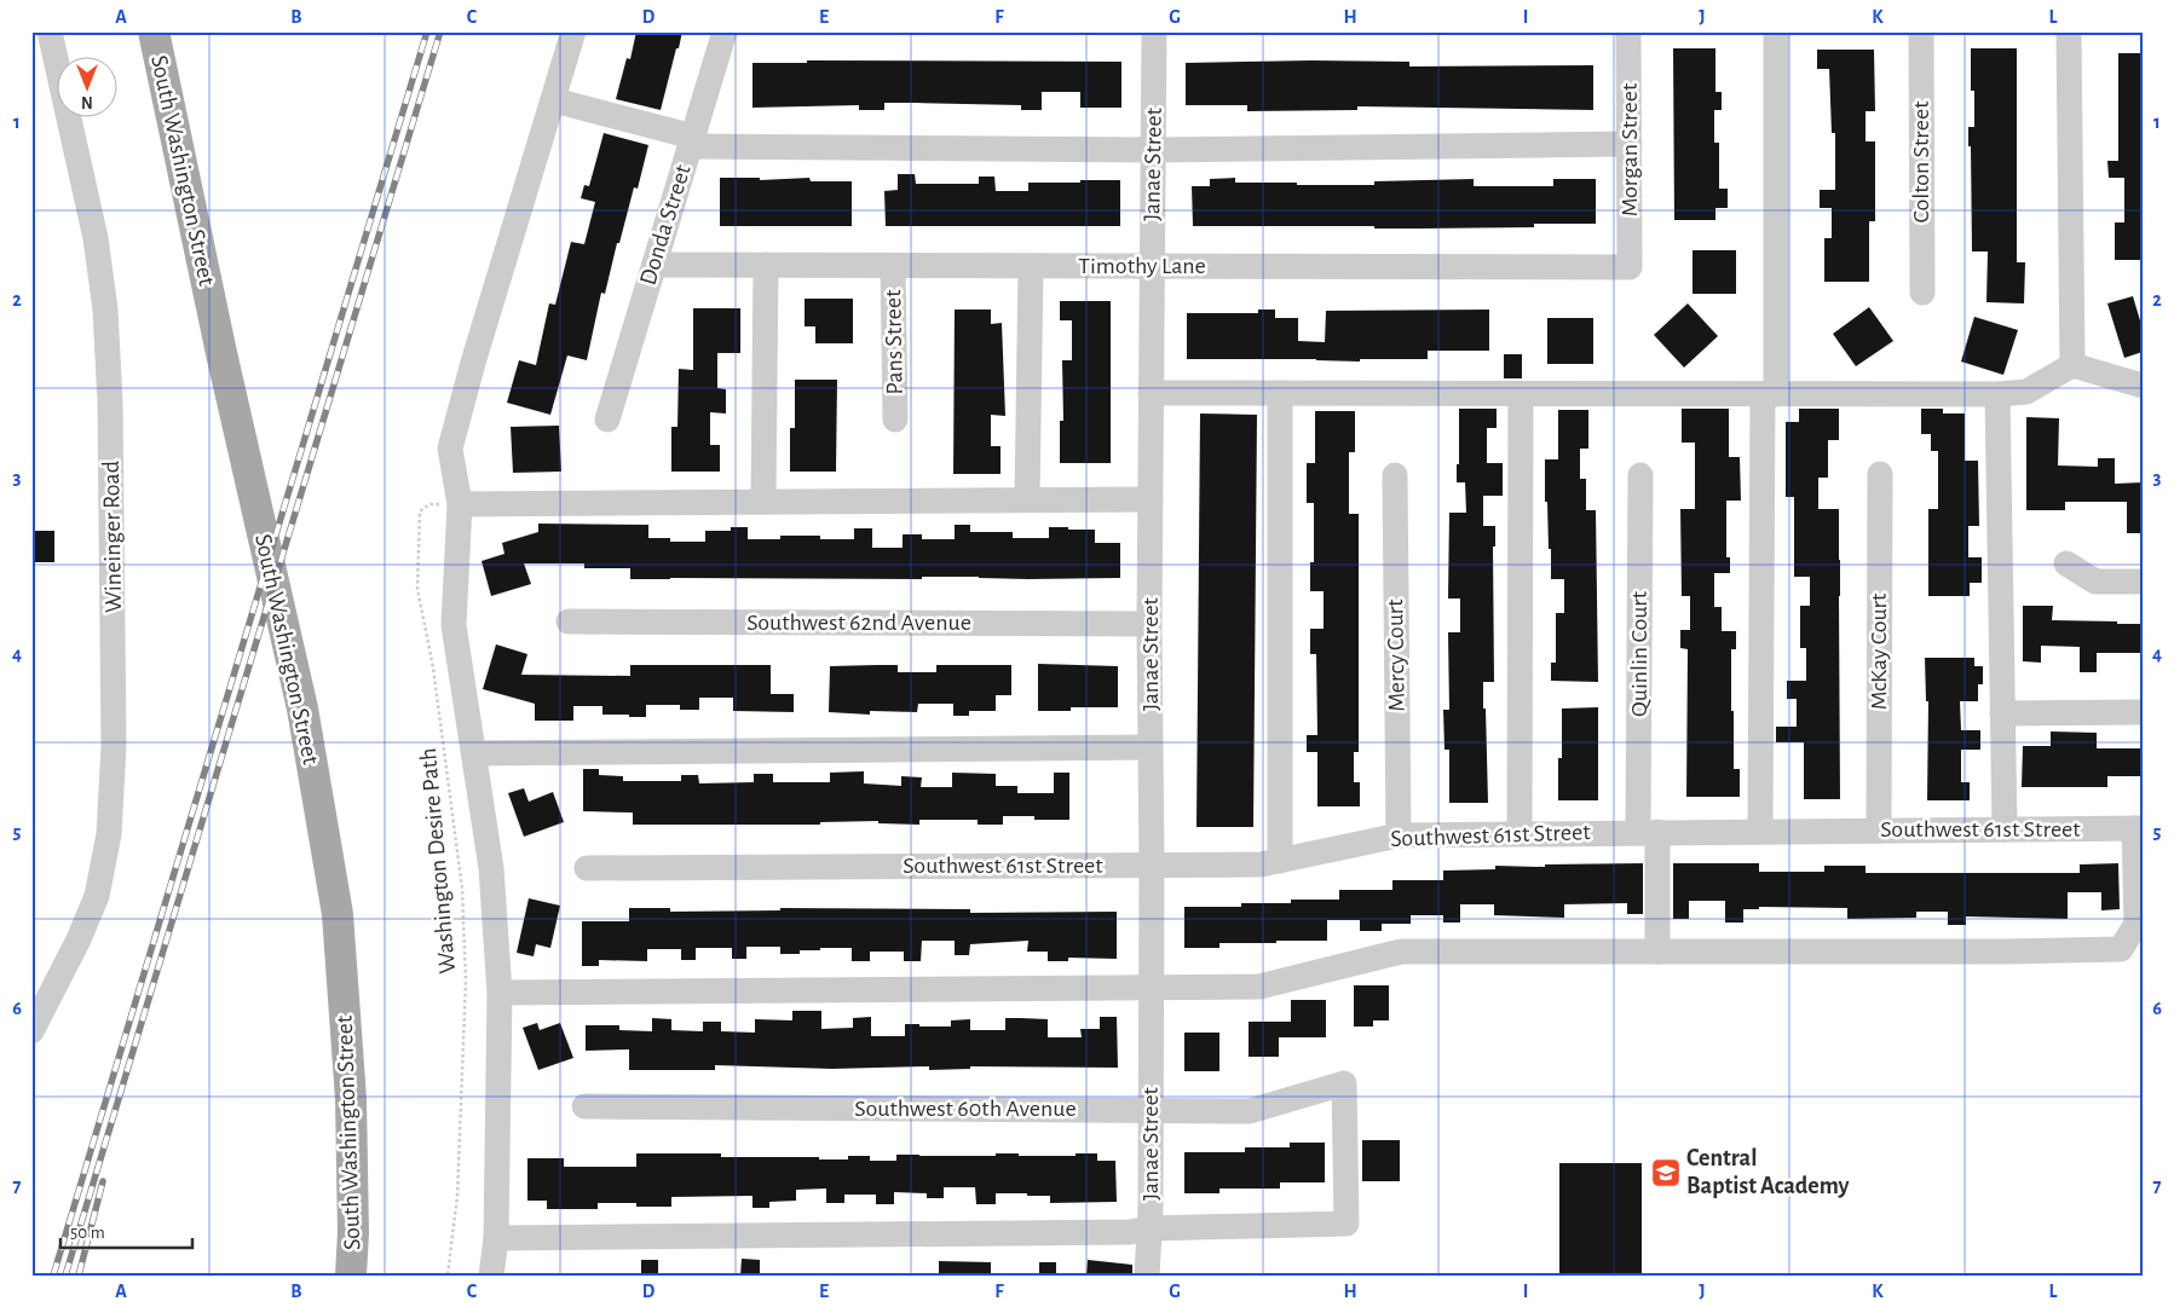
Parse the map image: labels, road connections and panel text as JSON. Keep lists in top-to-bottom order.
{
  "streets": {
    "main road": ["South Washington Street"],
    "street": [
      "Morgan Street",
      "Colton Street",
      "Janae Street",
      "Donda Street",
      "Timothy Lane",
      "Pans Street",
      "Wineinger Road",
      "Southwest 62nd Avenue",
      "McKay Court",
      "Quinlin Court",
      "Mercy Court",
      "Southwest 61st Street",
      "Southwest 60th Avenue"
    ],
    "path": ["Washington Desire Path"]
  },
  "crossings": [
    ["Morgan Street", "Timothy Lane"],
    ["Janae Street", "Timothy Lane"],
    ["Janae Street", "Southwest 62nd Avenue"],
    ["Janae Street", "Southwest 61st Street"],
    ["Janae Street", "Southwest 60th Avenue"],
    ["Donda Street", "Timothy Lane"],
    ["Timothy Lane", "Pans Street"],
    ["McKay Court", "Southwest 61st Street"],
    ["Quinlin Court", "Southwest 61st Street"],
    ["Mercy Court", "Southwest 61st Street"]
  ],
  "places": {
    "school or university": ["Central Baptist Academy"]
  },
  "scale_bar": "50 m",
  "north": "bottom",
  "grid": {
    "columns": [
      "A",
      "B",
      "C",
      "D",
      "E",
      "F",
      "G",
      "H",
      "I",
      "J",
      "K",
      "L"
    ],
    "rows": [
      "1",
      "2",
      "3",
      "4",
      "5",
      "6",
      "7"
    ]
  }
}
